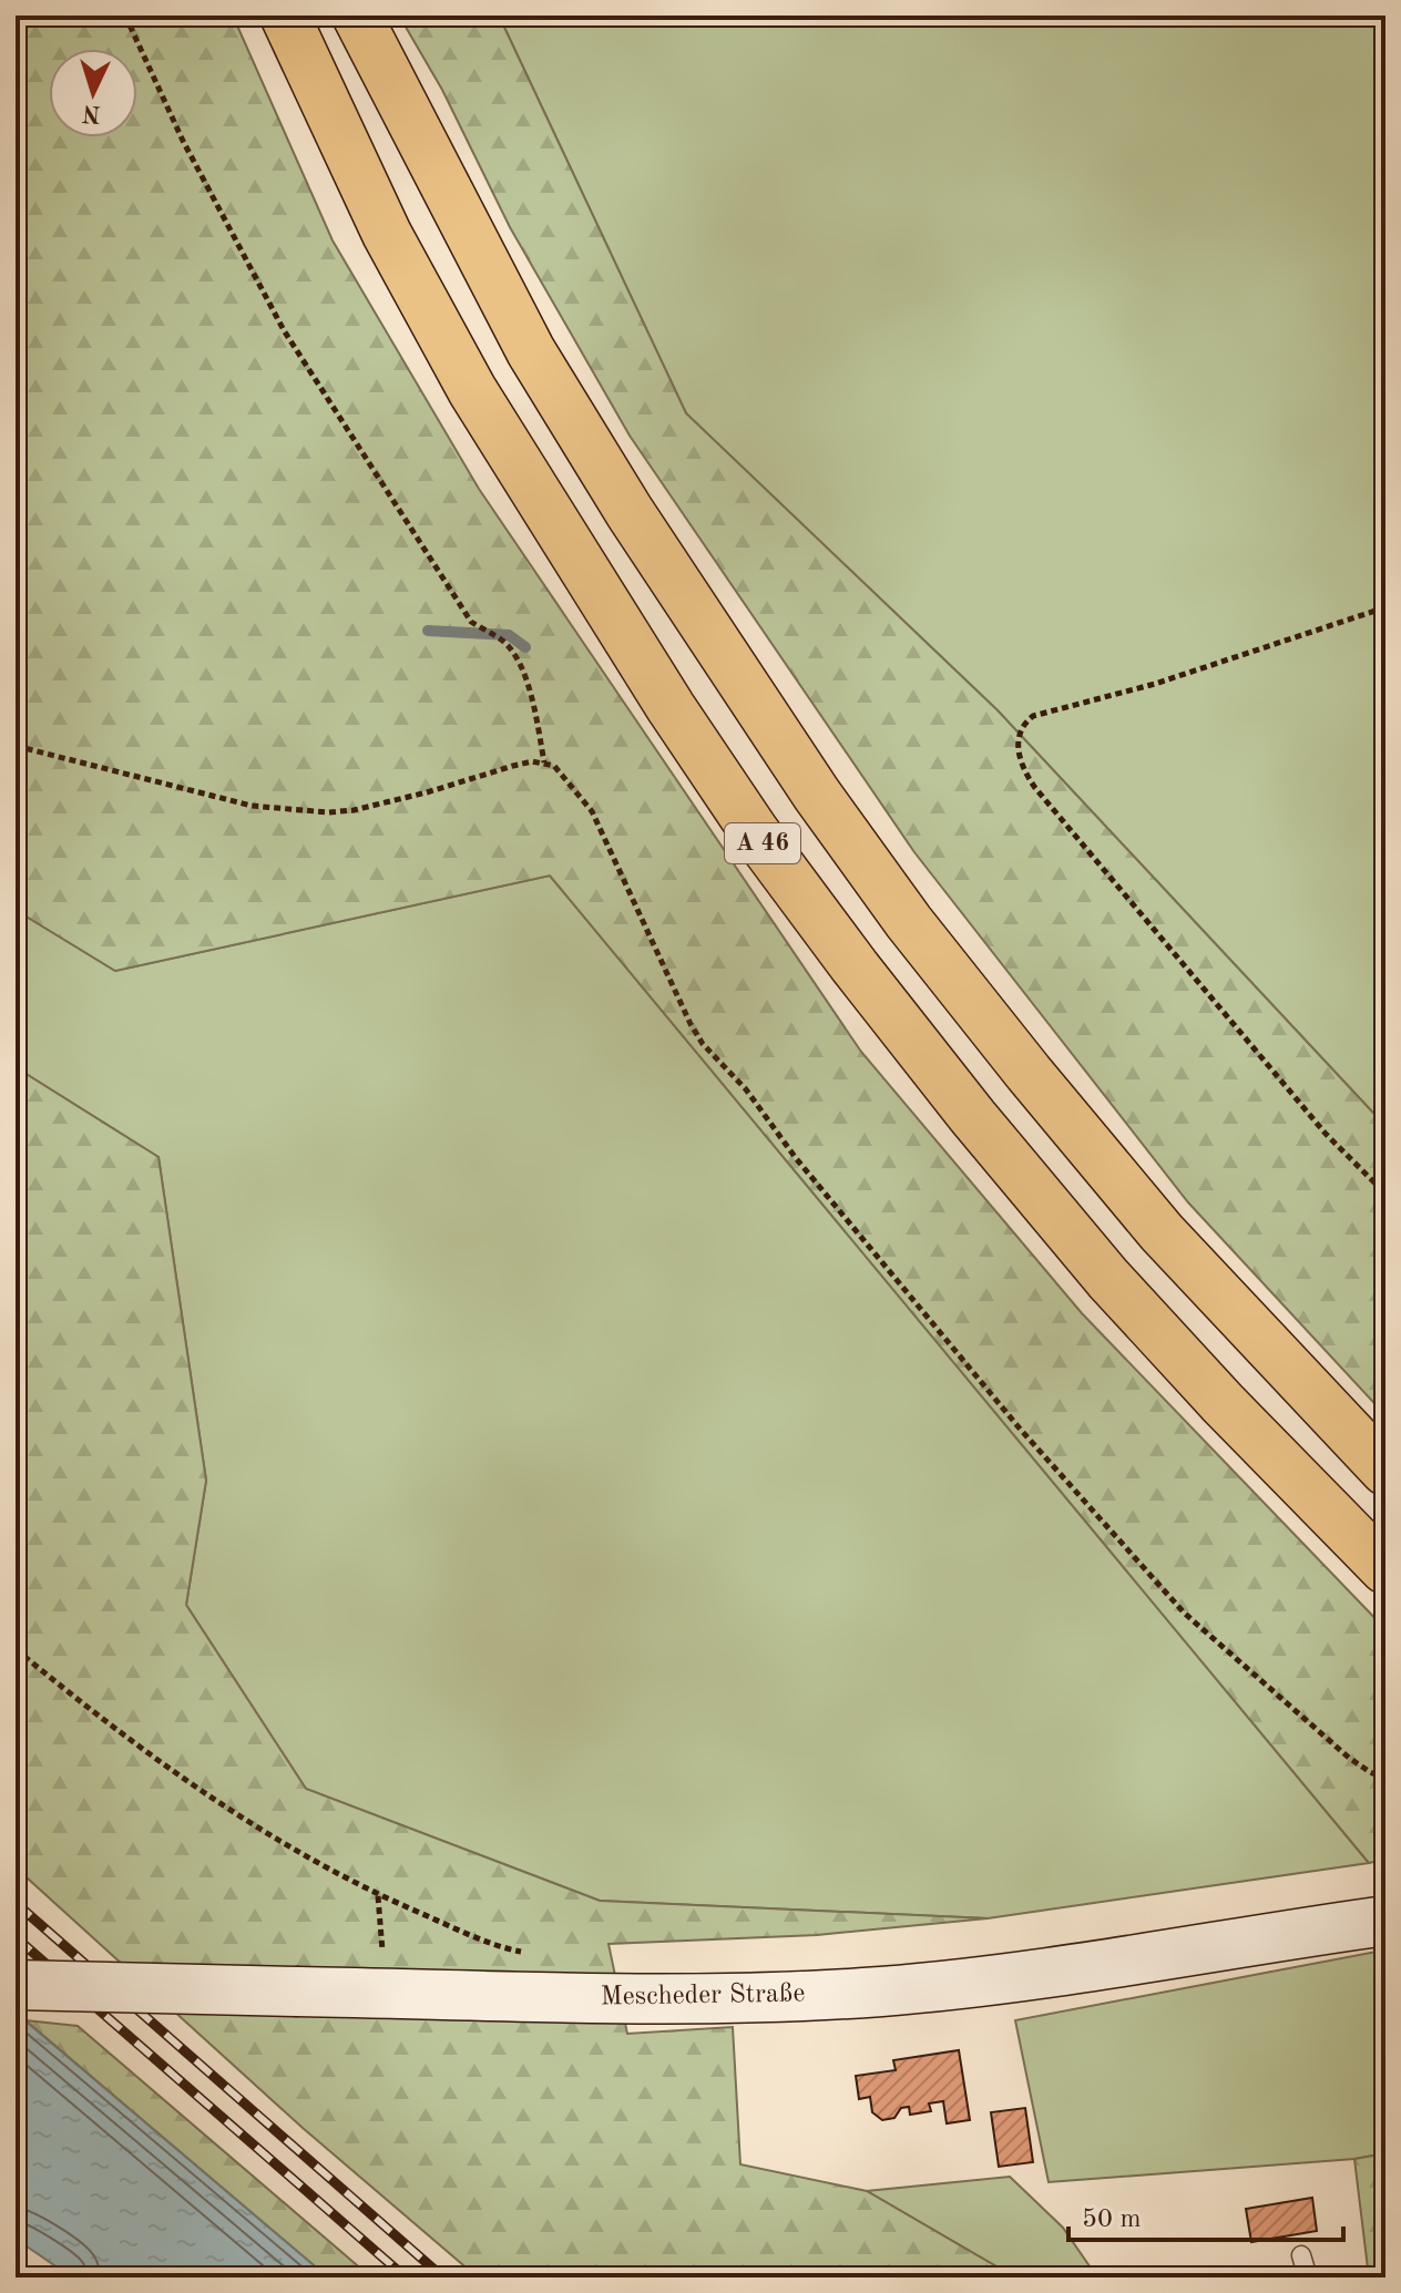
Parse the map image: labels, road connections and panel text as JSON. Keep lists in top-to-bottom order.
{
  "streets": {
    "highway": ["A 46"],
    "street": ["Mescheder Straße"]
  },
  "scale_bar": "50 m",
  "north": "bottom"
}
